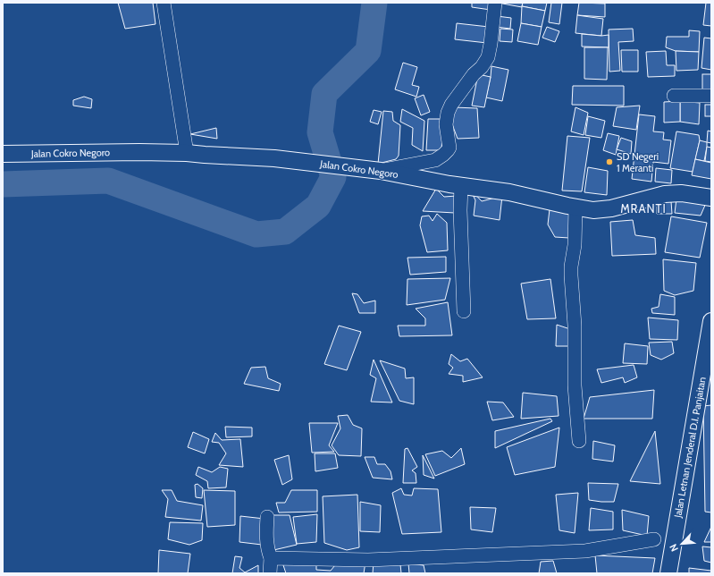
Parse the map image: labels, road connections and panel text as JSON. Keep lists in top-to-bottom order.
{
  "streets": {
    "street": ["Jalan Cokro Negoro", "Jalan Letnan Jenderal D.I. Panjaitan"]
  },
  "districts": ["MRANTI"],
  "places": ["SD Negeri 1 Meranti"],
  "north": "bottom left"
}
